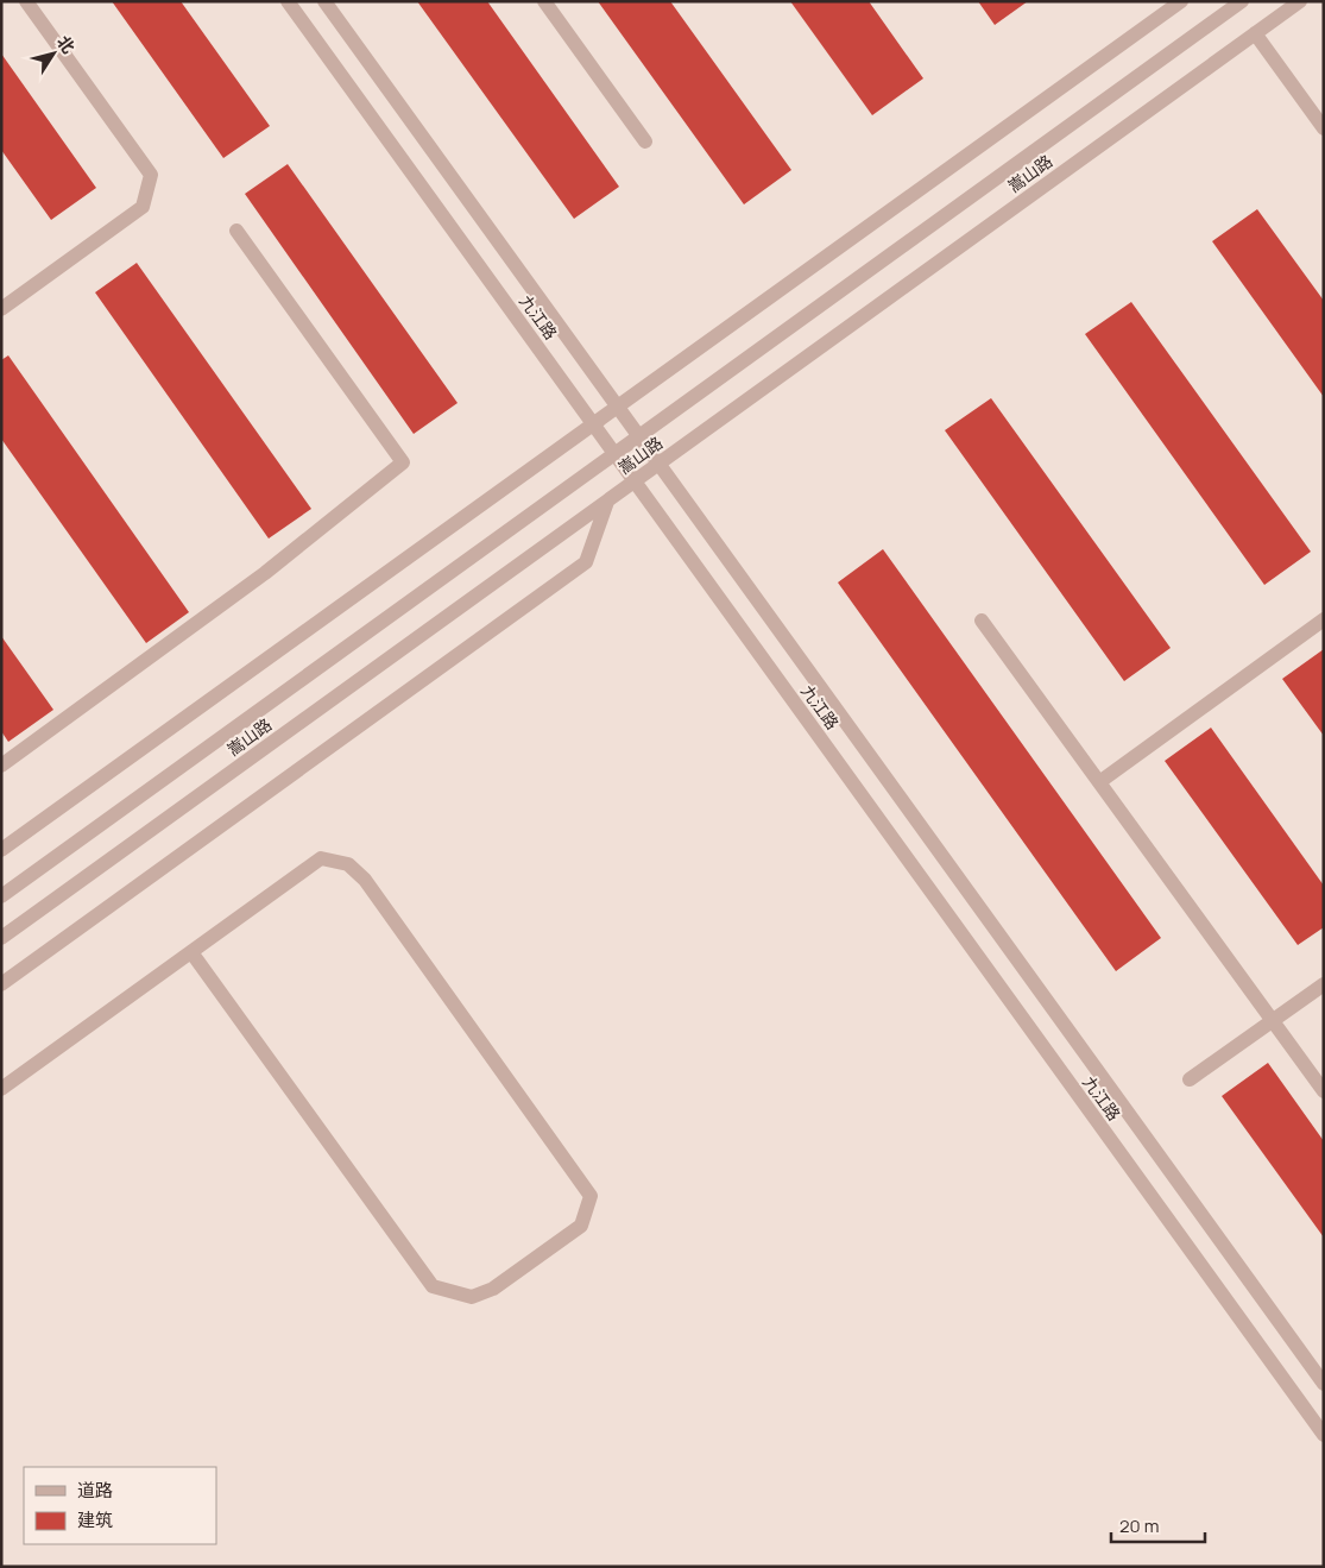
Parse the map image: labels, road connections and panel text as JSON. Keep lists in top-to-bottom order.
{
  "streets": {
    "street": ["嵩山路", "九江路"]
  },
  "crossings": [
    ["嵩山路", "九江路"]
  ],
  "legend": ["道路", "建筑"],
  "scale_bar": "20 m",
  "north": "top right"
}
